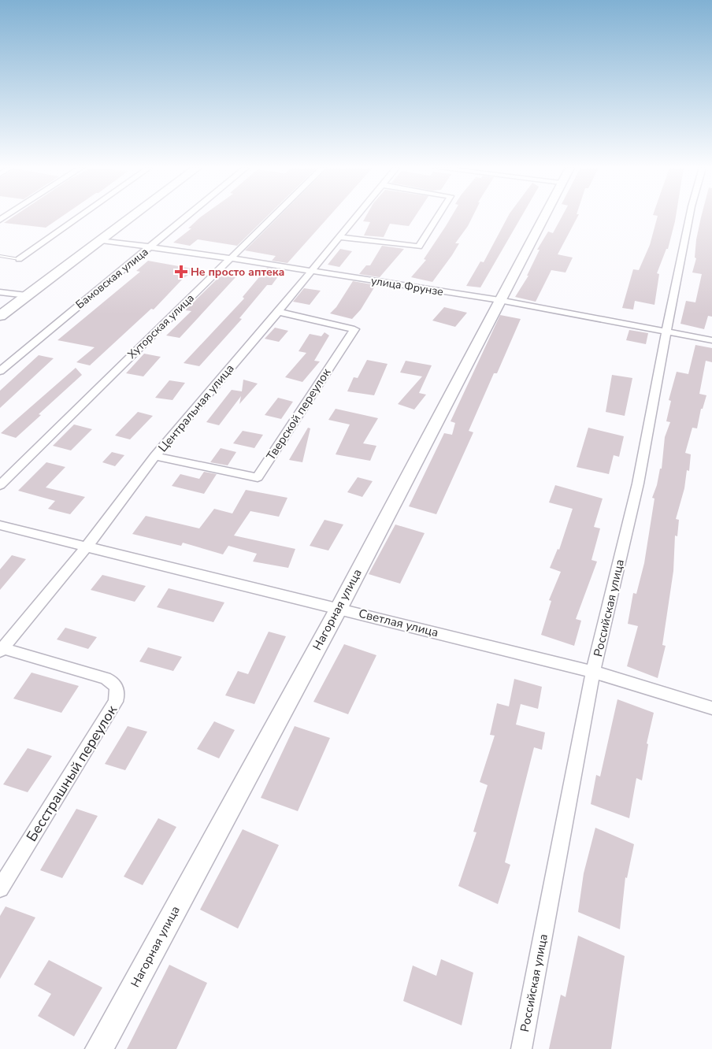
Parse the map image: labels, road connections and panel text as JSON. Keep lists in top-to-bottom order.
{
  "streets": {
    "street": [
      "Бамовская улица",
      "улица Фрунзе",
      "Хуторская улица",
      "Центральная улица",
      "Тверской переулок",
      "Российская улица",
      "Нагорная улица",
      "Светлая улица",
      "Бесстрашный переулок"
    ]
  },
  "crossings": [
    ["Бамовская улица", "улица Фрунзе"],
    ["улица Фрунзе", "Хуторская улица"],
    ["улица Фрунзе", "Центральная улица"],
    ["улица Фрунзе", "Российская улица"],
    ["улица Фрунзе", "Нагорная улица"],
    ["Центральная улица", "Тверской переулок"],
    ["Центральная улица", "Светлая улица"],
    ["Центральная улица", "Бесстрашный переулок"],
    ["Российская улица", "Светлая улица"],
    ["Нагорная улица", "Светлая улица"]
  ],
  "places": {
    "health": ["Не просто аптека"]
  }
}
